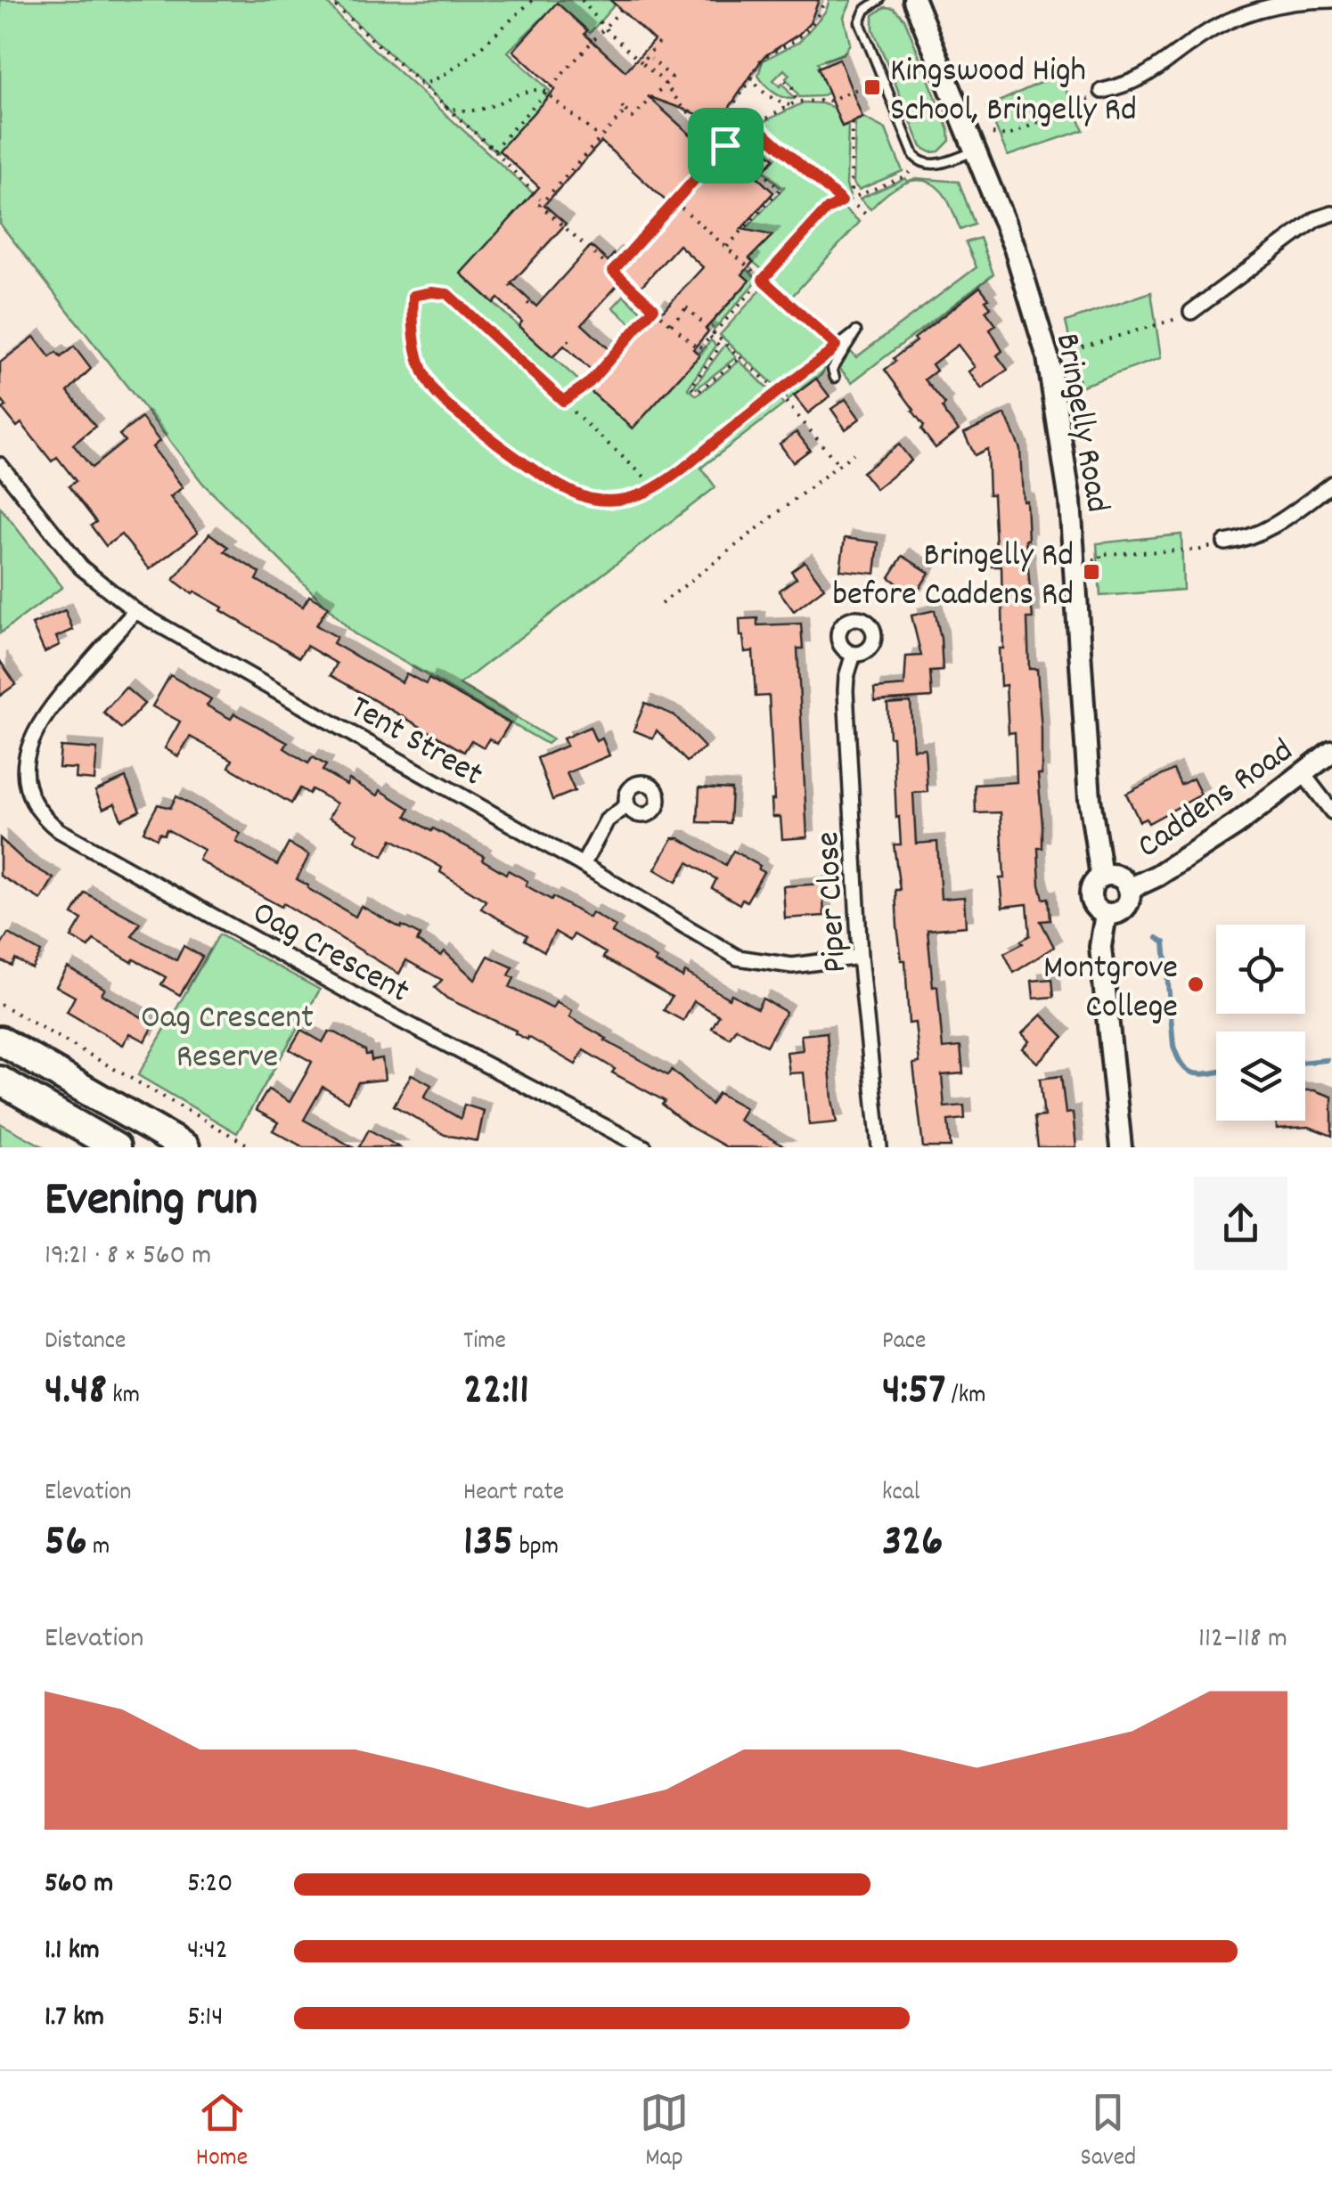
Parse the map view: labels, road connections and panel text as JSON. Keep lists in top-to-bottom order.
{
  "streets": {
    "main road": ["Bringelly Road", "Caddens Road"],
    "street": ["Tent Street", "Piper Close", "Oag Crescent"]
  },
  "crossings": [
    ["Bringelly Road", "Caddens Road"],
    ["Tent Street", "Piper Close"],
    ["Tent Street", "Oag Crescent"]
  ],
  "parks": ["Oag Crescent Reserve"],
  "places": {
    "transit": ["Kingswood High School, Bringelly Rd", "Bringelly Rd before Caddens Rd"],
    "other": ["Montgrove College"]
  },
  "page": {
    "heading": ["Evening run", "19:21 · 8 × 560 m"],
    "stats": [
      ["Distance", "4.48 km"],
      ["Time", "22:11"],
      ["Pace", "4:57 /km"],
      ["Elevation", "56 m"],
      ["Heart rate", "135 bpm"],
      ["kcal", "326"]
    ],
    "chart": ["Elevation", "112–118 m"],
    "list": [
      {
        "name": "560 m",
        "note": "5:20"
      },
      {
        "name": "1.1 km",
        "note": "4:42"
      },
      {
        "name": "1.7 km",
        "note": "5:14"
      }
    ],
    "tabs": ["Home", "Map", "Saved"]
  }
}
